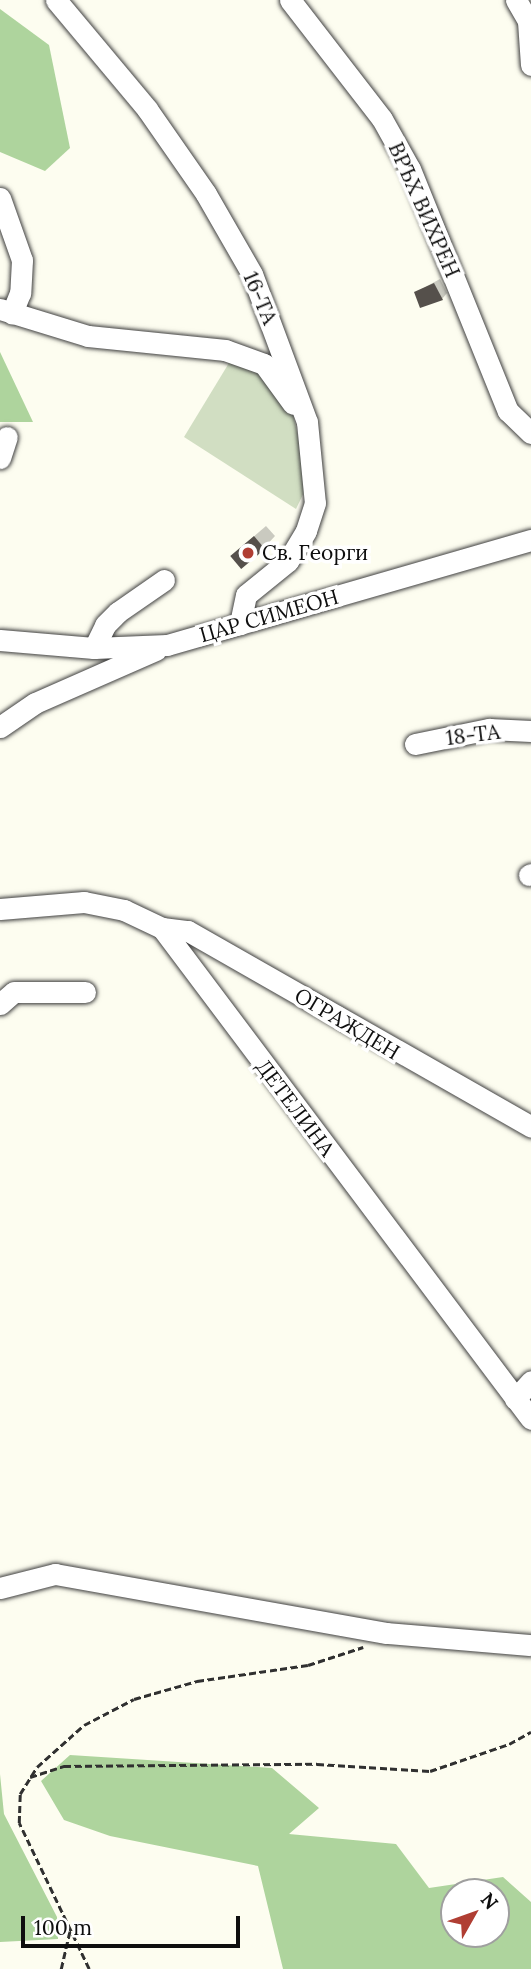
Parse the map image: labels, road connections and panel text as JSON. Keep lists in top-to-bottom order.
{
  "streets": {
    "street": [
      "ВРЪХ ВИХРЕН",
      "16-ТА",
      "ЦАР СИМЕОН",
      "18-ТА",
      "ОГРАЖДЕН",
      "ДЕТЕЛИНА"
    ]
  },
  "crossings": [
    ["16-ТА", "ЦАР СИМЕОН"],
    ["ОГРАЖДЕН", "ДЕТЕЛИНА"]
  ],
  "places": ["Св. Георги"],
  "scale_bar": "100 m",
  "north": "top right"
}
